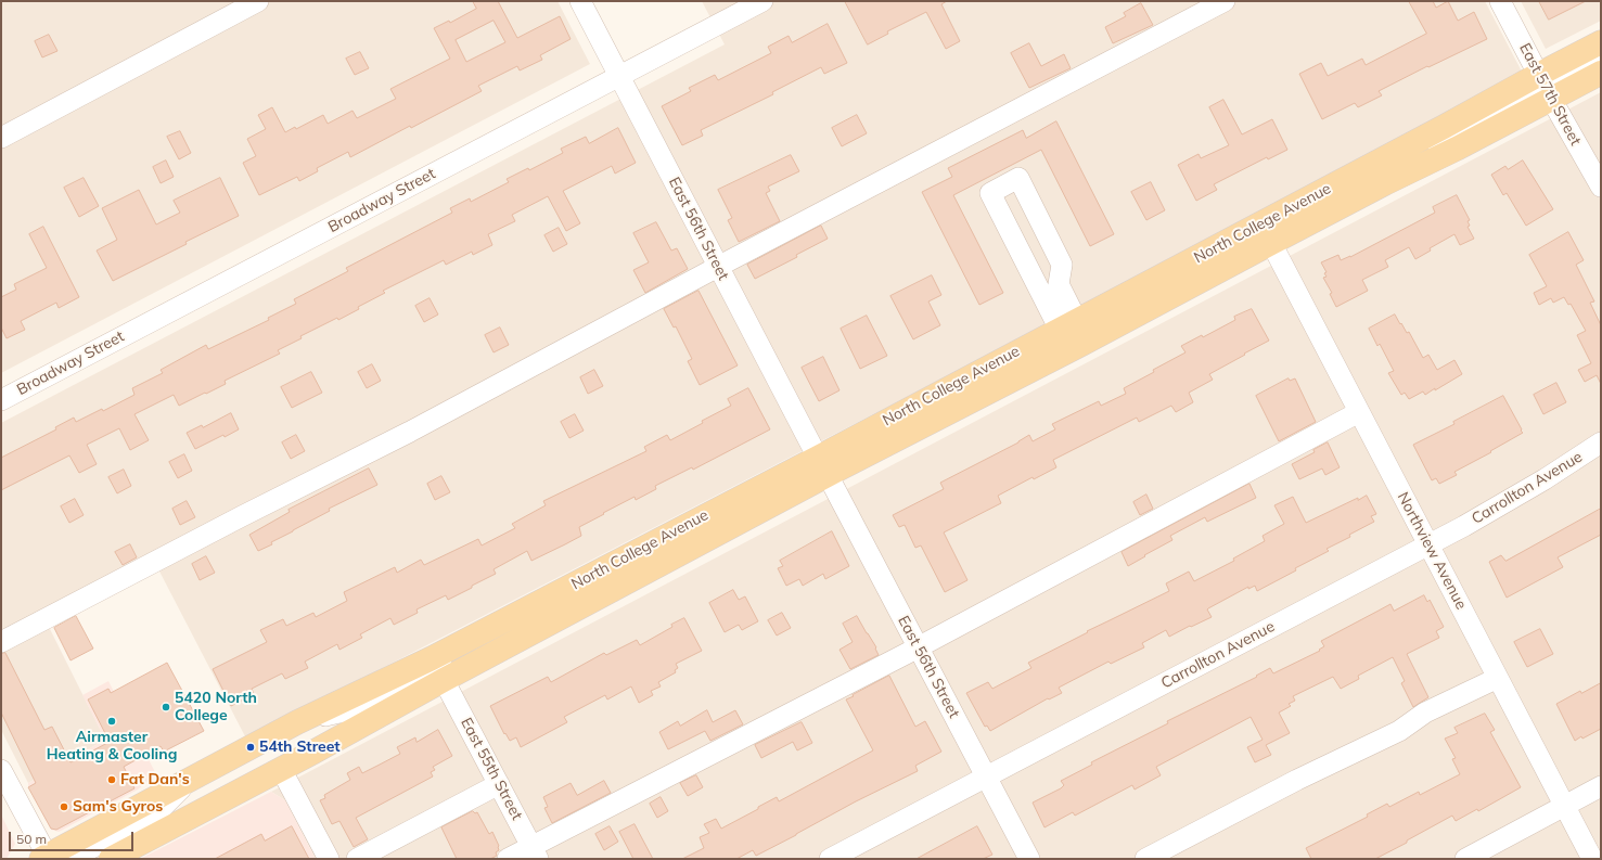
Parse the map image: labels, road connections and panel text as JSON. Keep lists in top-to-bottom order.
{
  "streets": {
    "main road": ["North College Avenue"],
    "street": [
      "East 57th Street",
      "Broadway Street",
      "East 56th Street",
      "Carrollton Avenue",
      "Northview Avenue",
      "East 55th Street"
    ]
  },
  "crossings": [
    ["East 57th Street", "North College Avenue"],
    ["Broadway Street", "East 56th Street"],
    ["North College Avenue", "East 56th Street"],
    ["North College Avenue", "Northview Avenue"],
    ["North College Avenue", "East 55th Street"],
    ["East 56th Street", "Carrollton Avenue"],
    ["Carrollton Avenue", "Northview Avenue"]
  ],
  "places": [
    "5420 North College",
    "Airmaster Heating & Cooling",
    "54th Street",
    "Fat Dan's",
    "Sam's Gyros"
  ],
  "scale_bar": "50 m"
}
